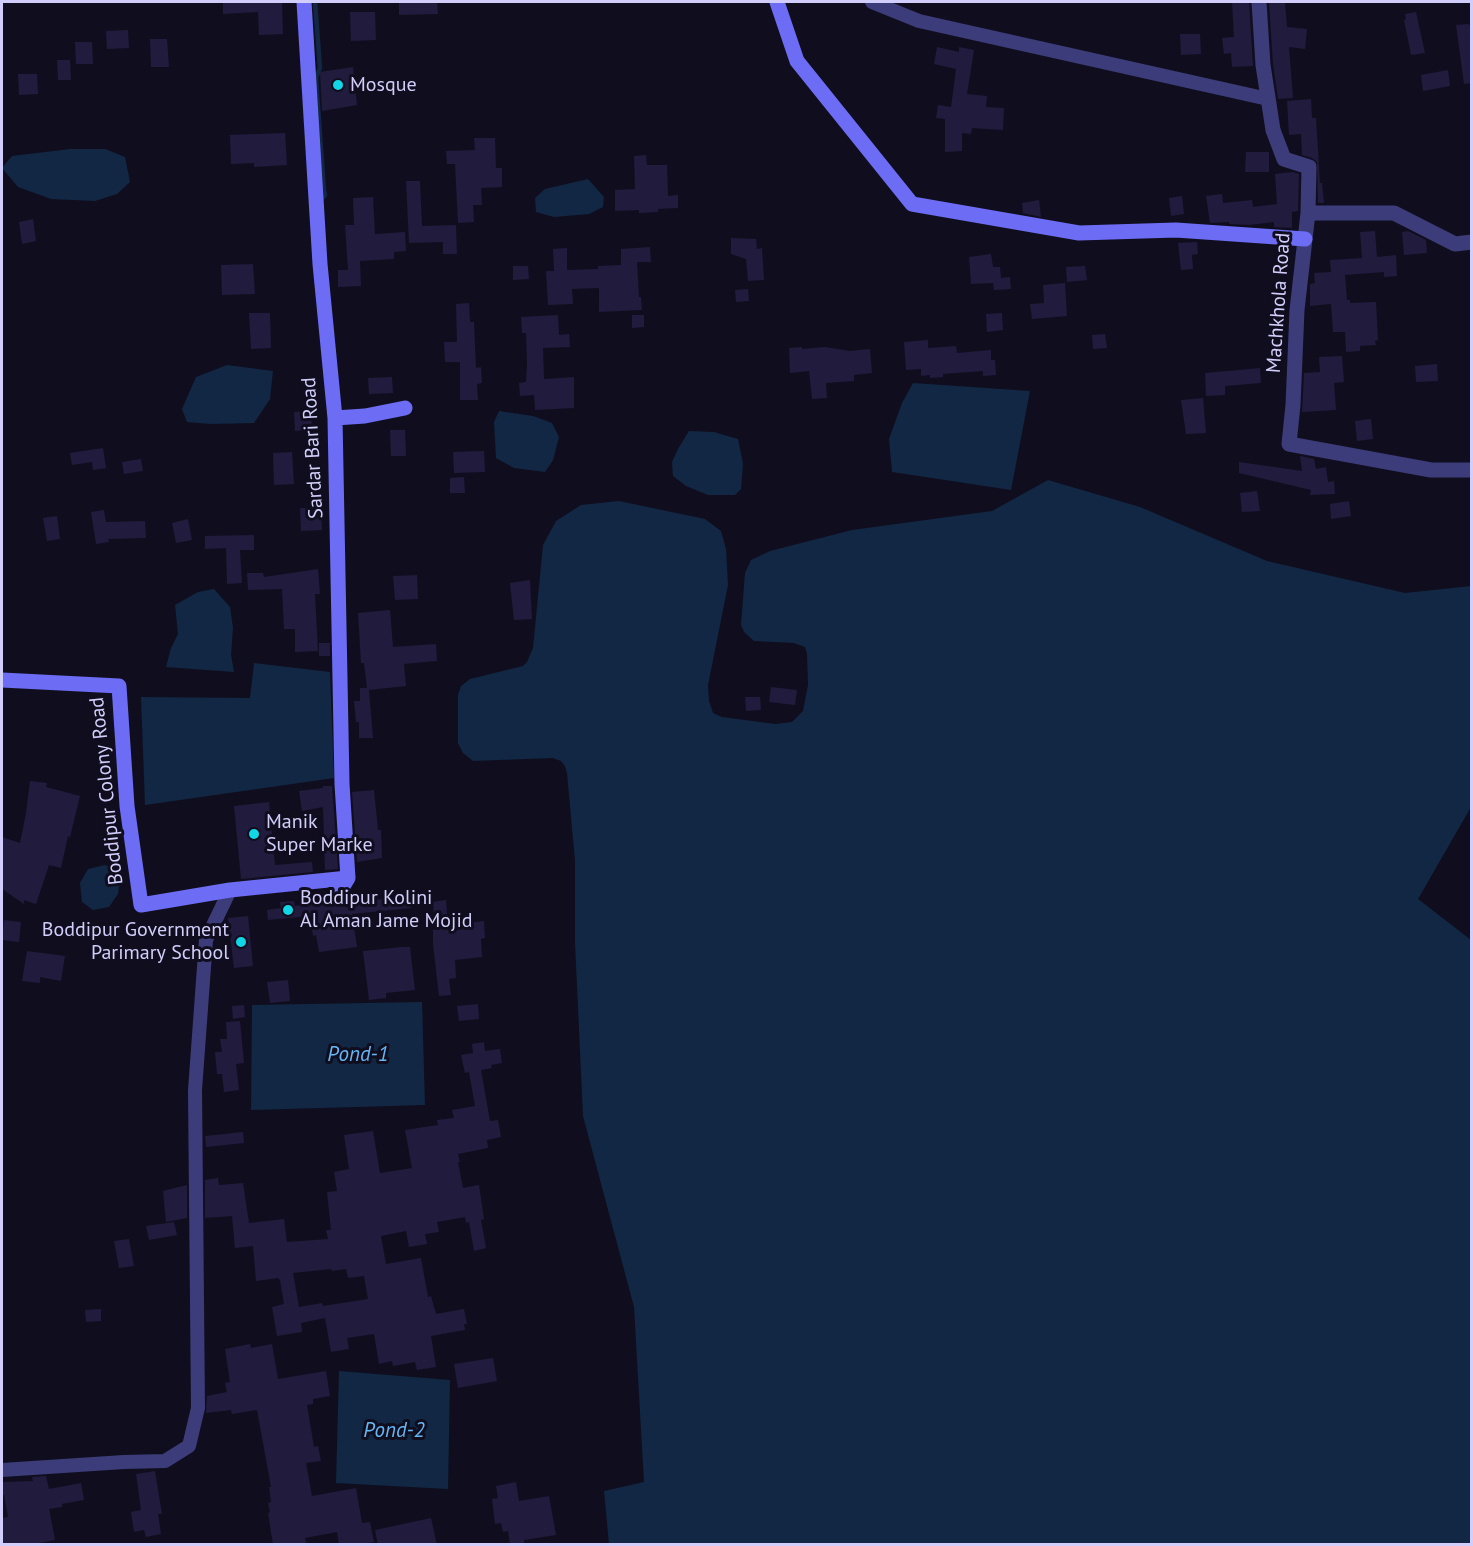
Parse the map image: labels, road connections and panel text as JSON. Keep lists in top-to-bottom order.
{
  "streets": {
    "main road": ["Sardar Bari Road", "Boddipur Colony Road"],
    "street": ["Machkhola Road"]
  },
  "crossings": [
    ["Sardar Bari Road", "Boddipur Colony Road"]
  ],
  "water": ["Pond-1", "Pond-2"],
  "places": [
    "Mosque",
    "Manik Super Marke",
    "Boddipur Kolini Al Aman Jame Mojid",
    "Boddipur Government Parimary School"
  ]
}
